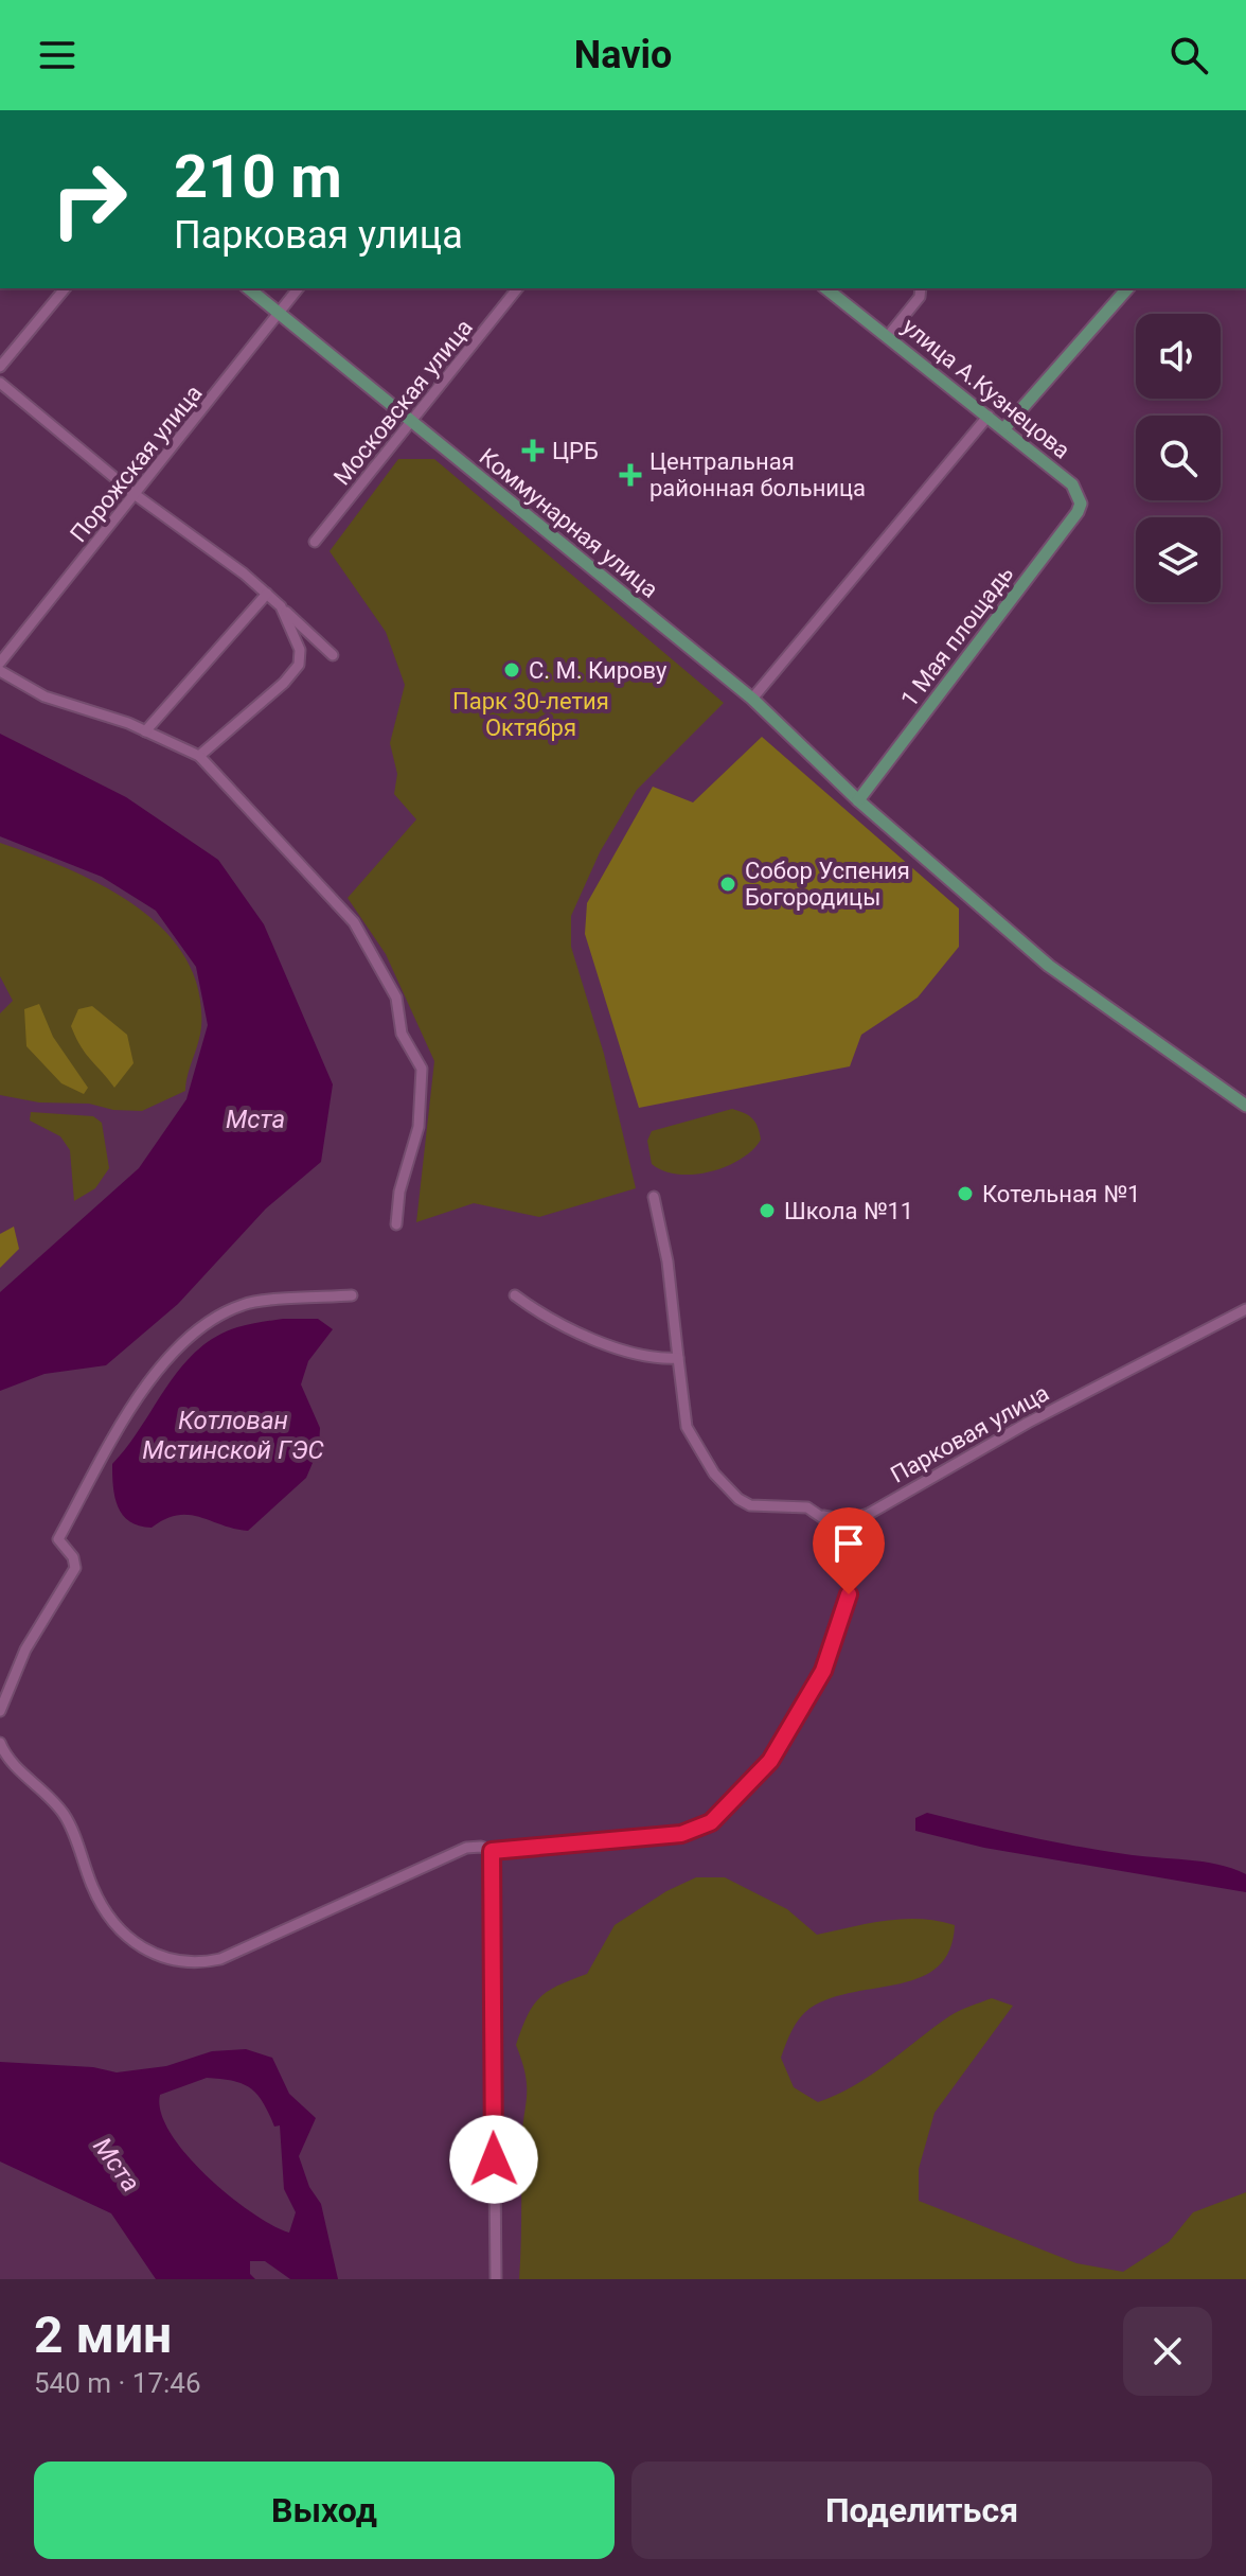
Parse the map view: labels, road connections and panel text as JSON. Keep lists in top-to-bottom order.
{
  "streets": {
    "main road": ["улица А.Кузнецова", "Коммунарная улица", "1 Мая площадь"],
    "street": ["Московская улица", "Порожская улица", "Парковая улица"]
  },
  "crossings": [
    ["улица А.Кузнецова", "1 Мая площадь"],
    ["Московская улица", "Коммунарная улица"],
    ["Порожская улица", "Коммунарная улица"],
    ["Коммунарная улица", "1 Мая площадь"]
  ],
  "water": ["Мста", "Котлован Мстинской ГЭС"],
  "parks": ["Парк 30-летия Октября"],
  "places": {
    "health": ["ЦРБ", "Центральная районная больница"],
    "other": [
      "С. М. Кирову",
      "Собор Успения Богородицы",
      "Котельная №1",
      "Школа №11"
    ]
  },
  "page": {
    "header": "Navio",
    "turn": ["210 m", "Парковая улица"],
    "heading": ["2 мин", "540 m · 17:46"],
    "buttons": ["Выход", "Поделиться"]
  }
}
